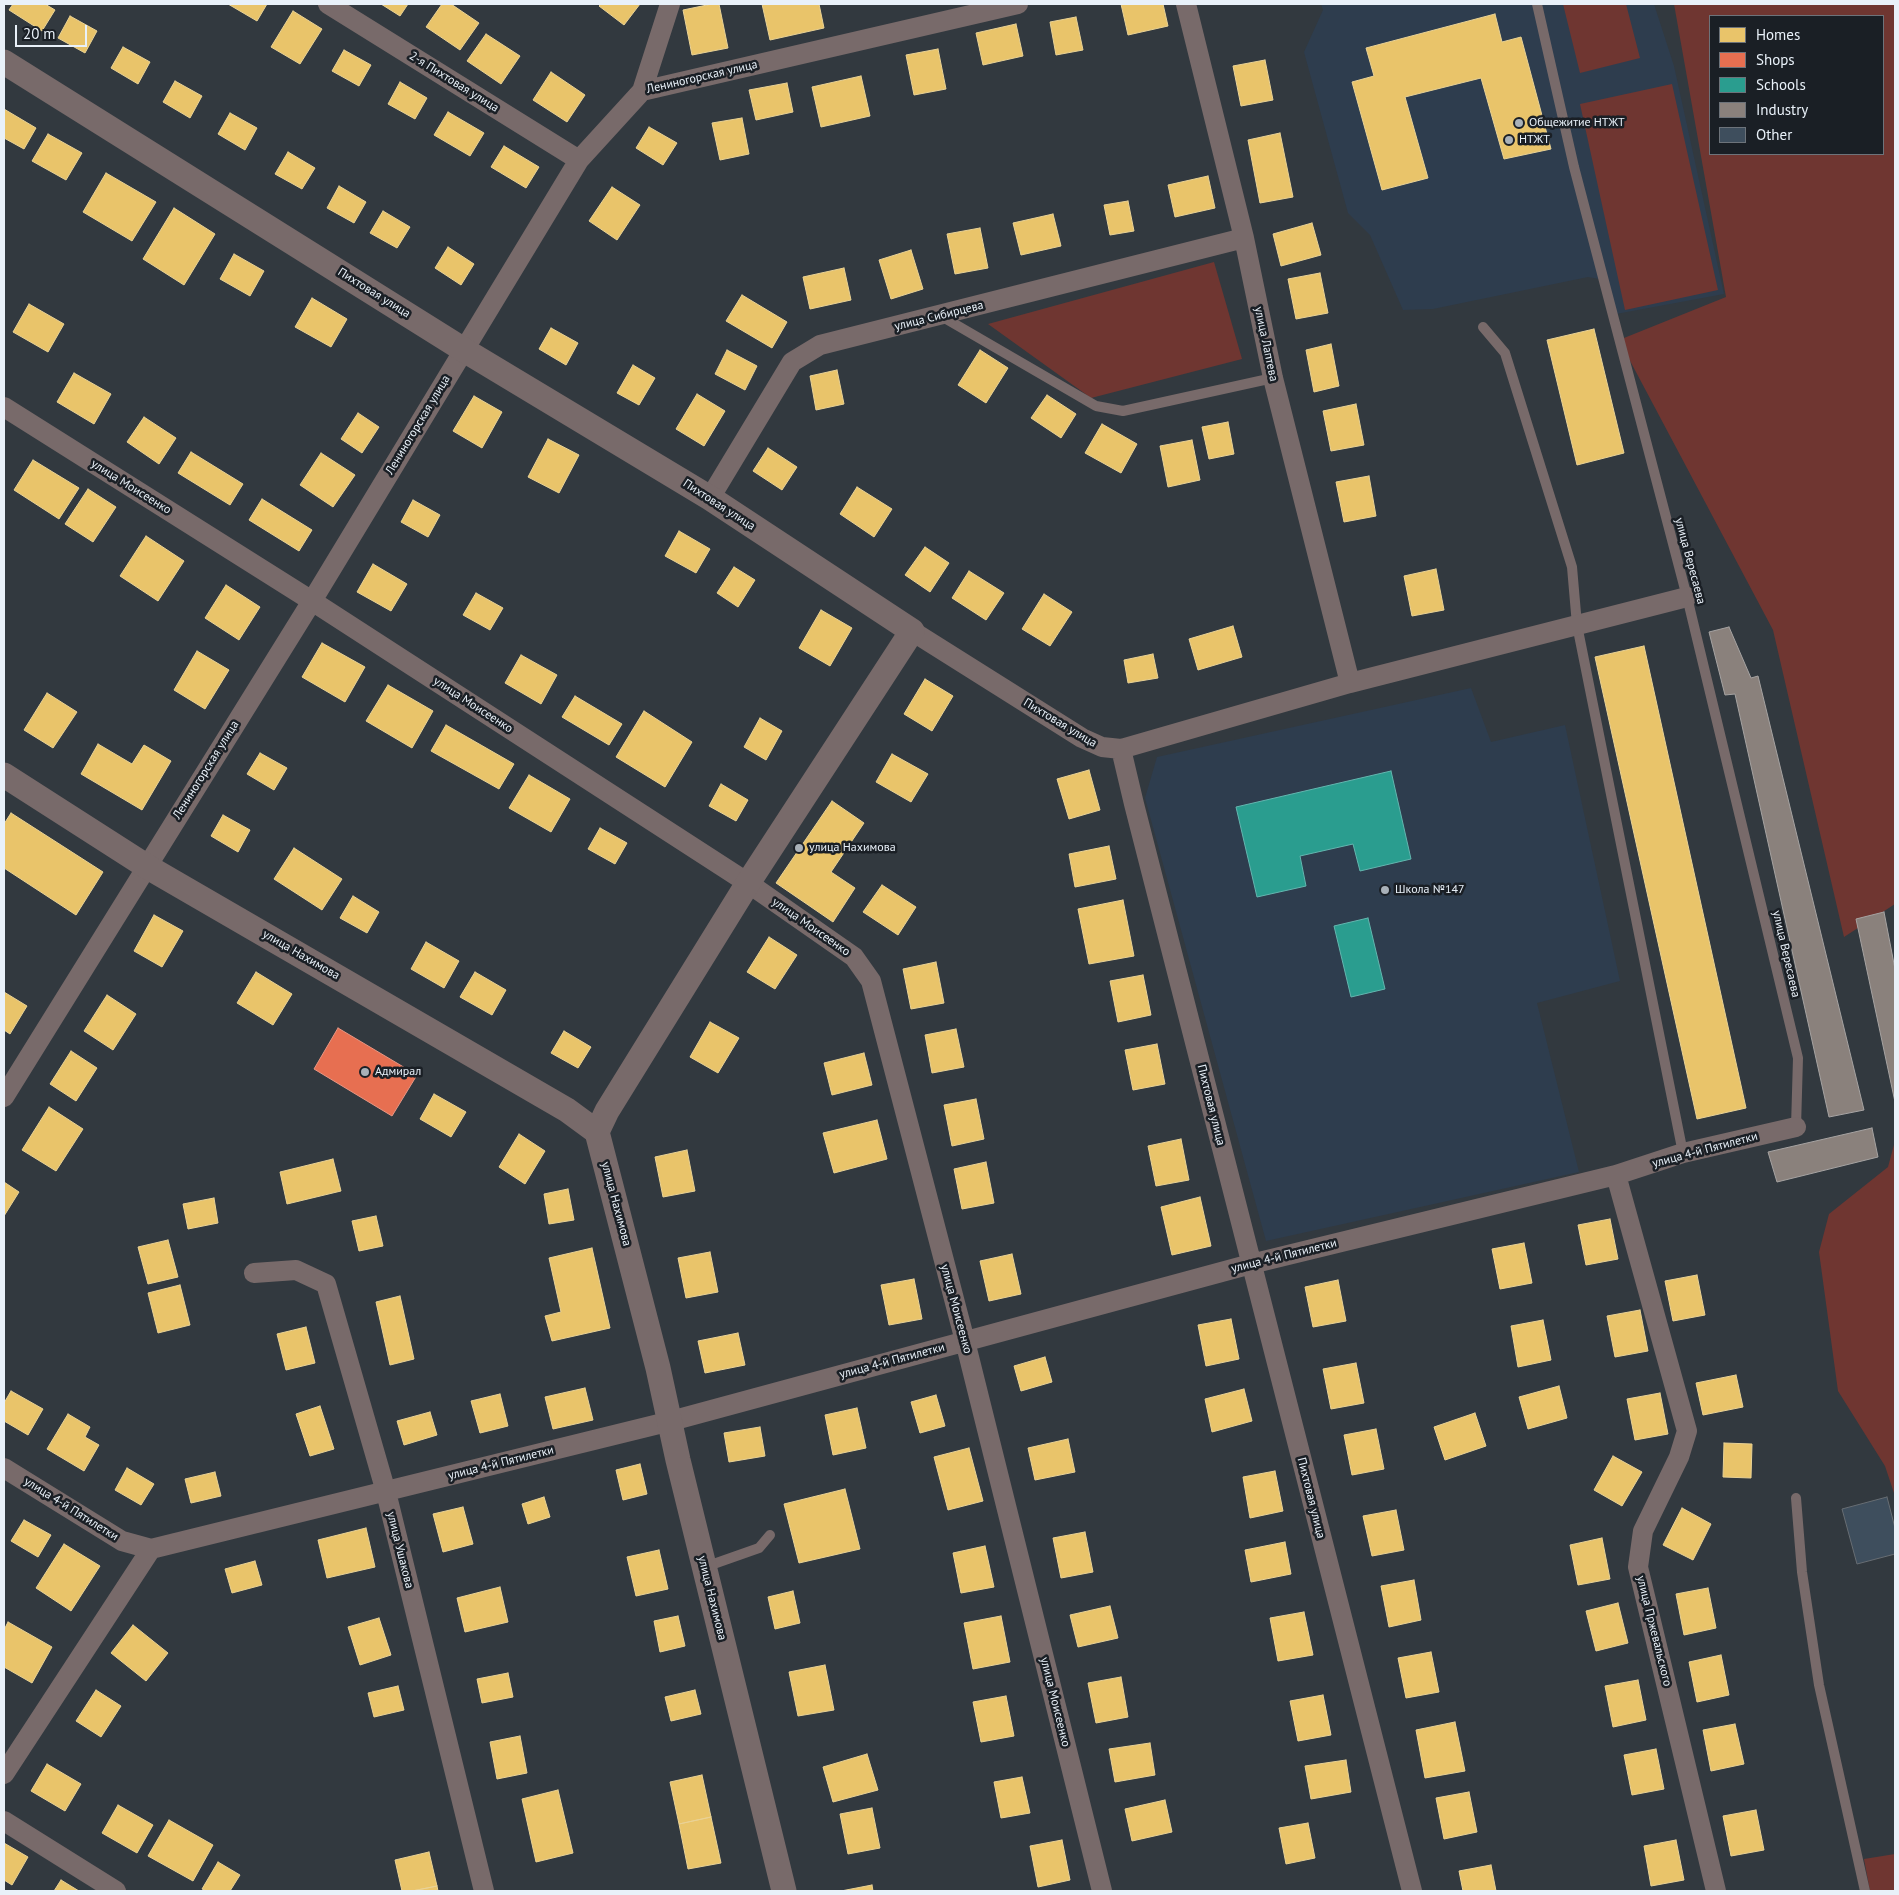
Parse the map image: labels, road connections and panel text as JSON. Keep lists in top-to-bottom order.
{
  "streets": {
    "street": [
      "Лениногорская улица",
      "2-я Пихтовая улица",
      "Пихтовая улица",
      "улица Сибирцева",
      "улица Лаптева",
      "улица Моисеенко",
      "улица Нахимова",
      "улица 4-й Пятилетки",
      "улица Ушакова",
      "улица Пржевальского"
    ],
    "lane": ["улица Вересаева"]
  },
  "crossings": [
    ["Лениногорская улица", "2-я Пихтовая улица"],
    ["Лениногорская улица", "Пихтовая улица"],
    ["Лениногорская улица", "улица Моисеенко"],
    ["Лениногорская улица", "улица Нахимова"],
    ["Пихтовая улица", "улица Сибирцева"],
    ["Пихтовая улица", "улица 4-й Пятилетки"],
    ["улица Сибирцева", "улица Лаптева"],
    ["улица Моисеенко", "улица 4-й Пятилетки"],
    ["улица Вересаева", "улица 4-й Пятилетки"],
    ["улица Нахимова", "улица 4-й Пятилетки"],
    ["улица 4-й Пятилетки", "улица Ушакова"],
    ["улица 4-й Пятилетки", "улица Пржевальского"]
  ],
  "places": [
    "Общежитие НТЖТ",
    "НТЖТ",
    "улица Нахимова",
    "Школа №147",
    "Адмирал"
  ],
  "legend": [
    "Homes",
    "Shops",
    "Schools",
    "Industry",
    "Other"
  ],
  "scale_bar": "20 m"
}
